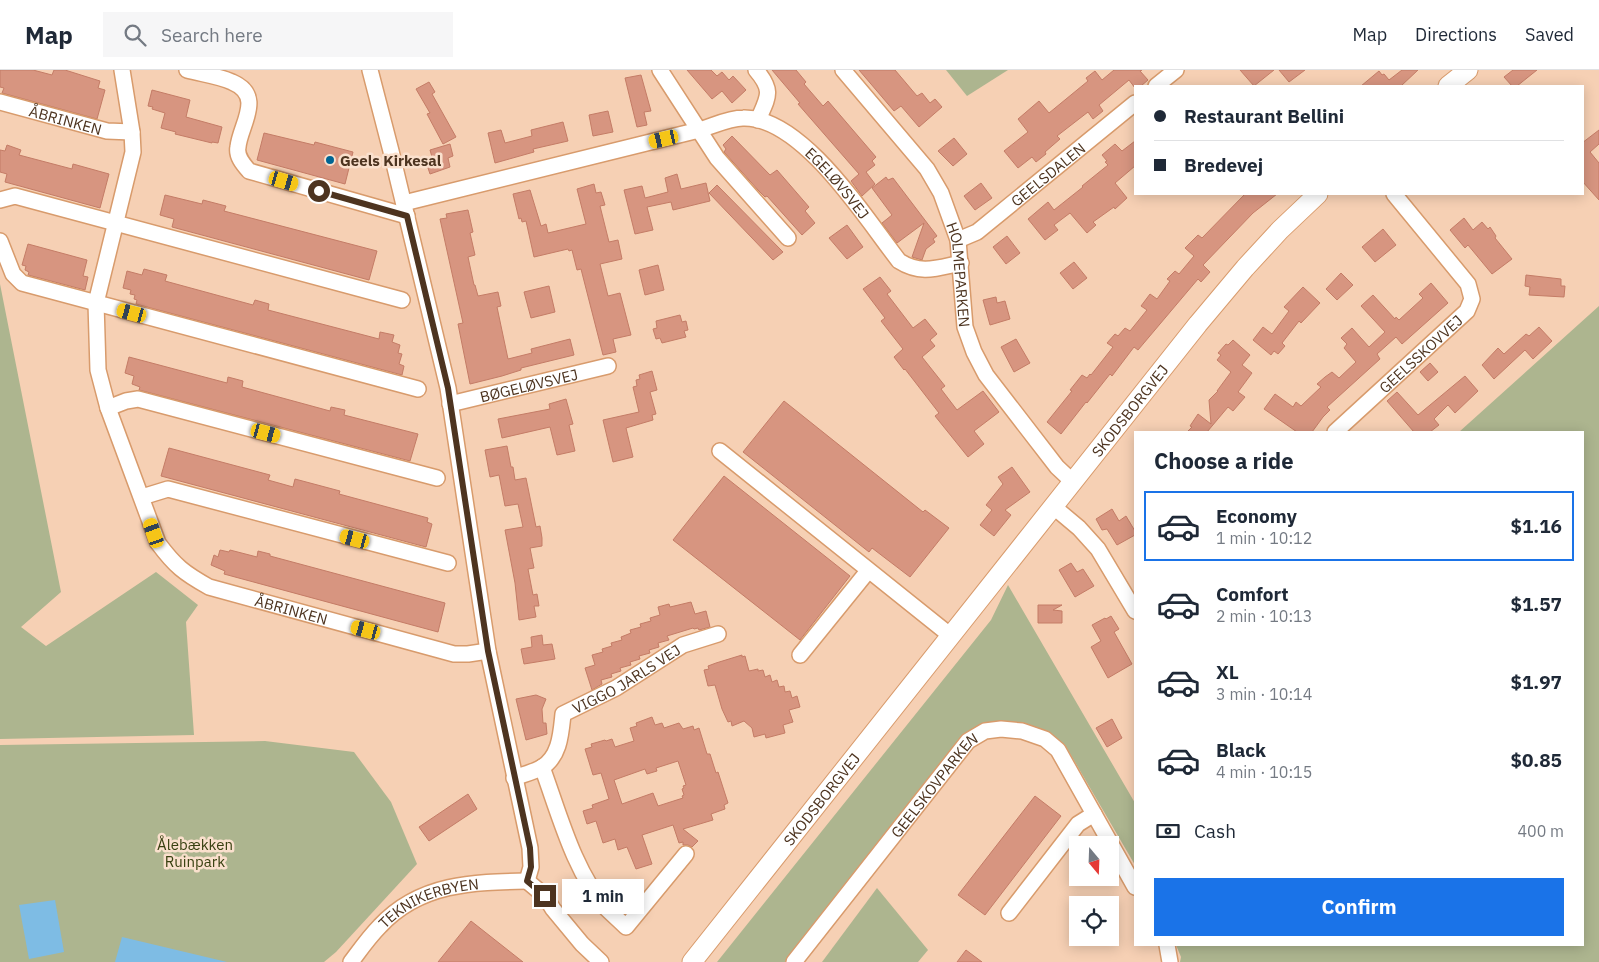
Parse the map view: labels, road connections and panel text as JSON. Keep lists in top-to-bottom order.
{
  "streets": {
    "street": [
      "ÅBRINKEN",
      "GEELSDALEN",
      "EGELØVSVEJ",
      "HOLMEPARKEN",
      "GEELSSKOVVEJ",
      "BØGELØVSVEJ",
      "SKODSBORGVEJ",
      "VIGGO JARLS VEJ",
      "GEELSKOVPARKEN",
      "TEKNIKERBYEN"
    ]
  },
  "crossings": [
    ["GEELSDALEN", "HOLMEPARKEN"],
    ["EGELØVSVEJ", "HOLMEPARKEN"],
    ["HOLMEPARKEN", "SKODSBORGVEJ"]
  ],
  "parks": ["Ålebækken Ruinpark"],
  "places": ["Geels Kirkesal"],
  "north": "bottom",
  "page": {
    "header": "Map",
    "search": "Search here",
    "nav": ["Map", "Directions", "Saved"],
    "banner": ["Restaurant Bellini", "Bredevej"],
    "heading": "Choose a ride",
    "list": [
      {
        "name": "Economy",
        "note": "1 min · 10:12",
        "value": "$1.16"
      },
      {
        "name": "Comfort",
        "note": "2 min · 10:13",
        "value": "$1.57"
      },
      {
        "name": "XL",
        "note": "3 min · 10:14",
        "value": "$1.97"
      },
      {
        "name": "Black",
        "note": "4 min · 10:15",
        "value": "$0.85"
      }
    ],
    "pay": ["Cash", "400 m"],
    "buttons": "Confirm",
    "bubble": "1 min"
  }
}
